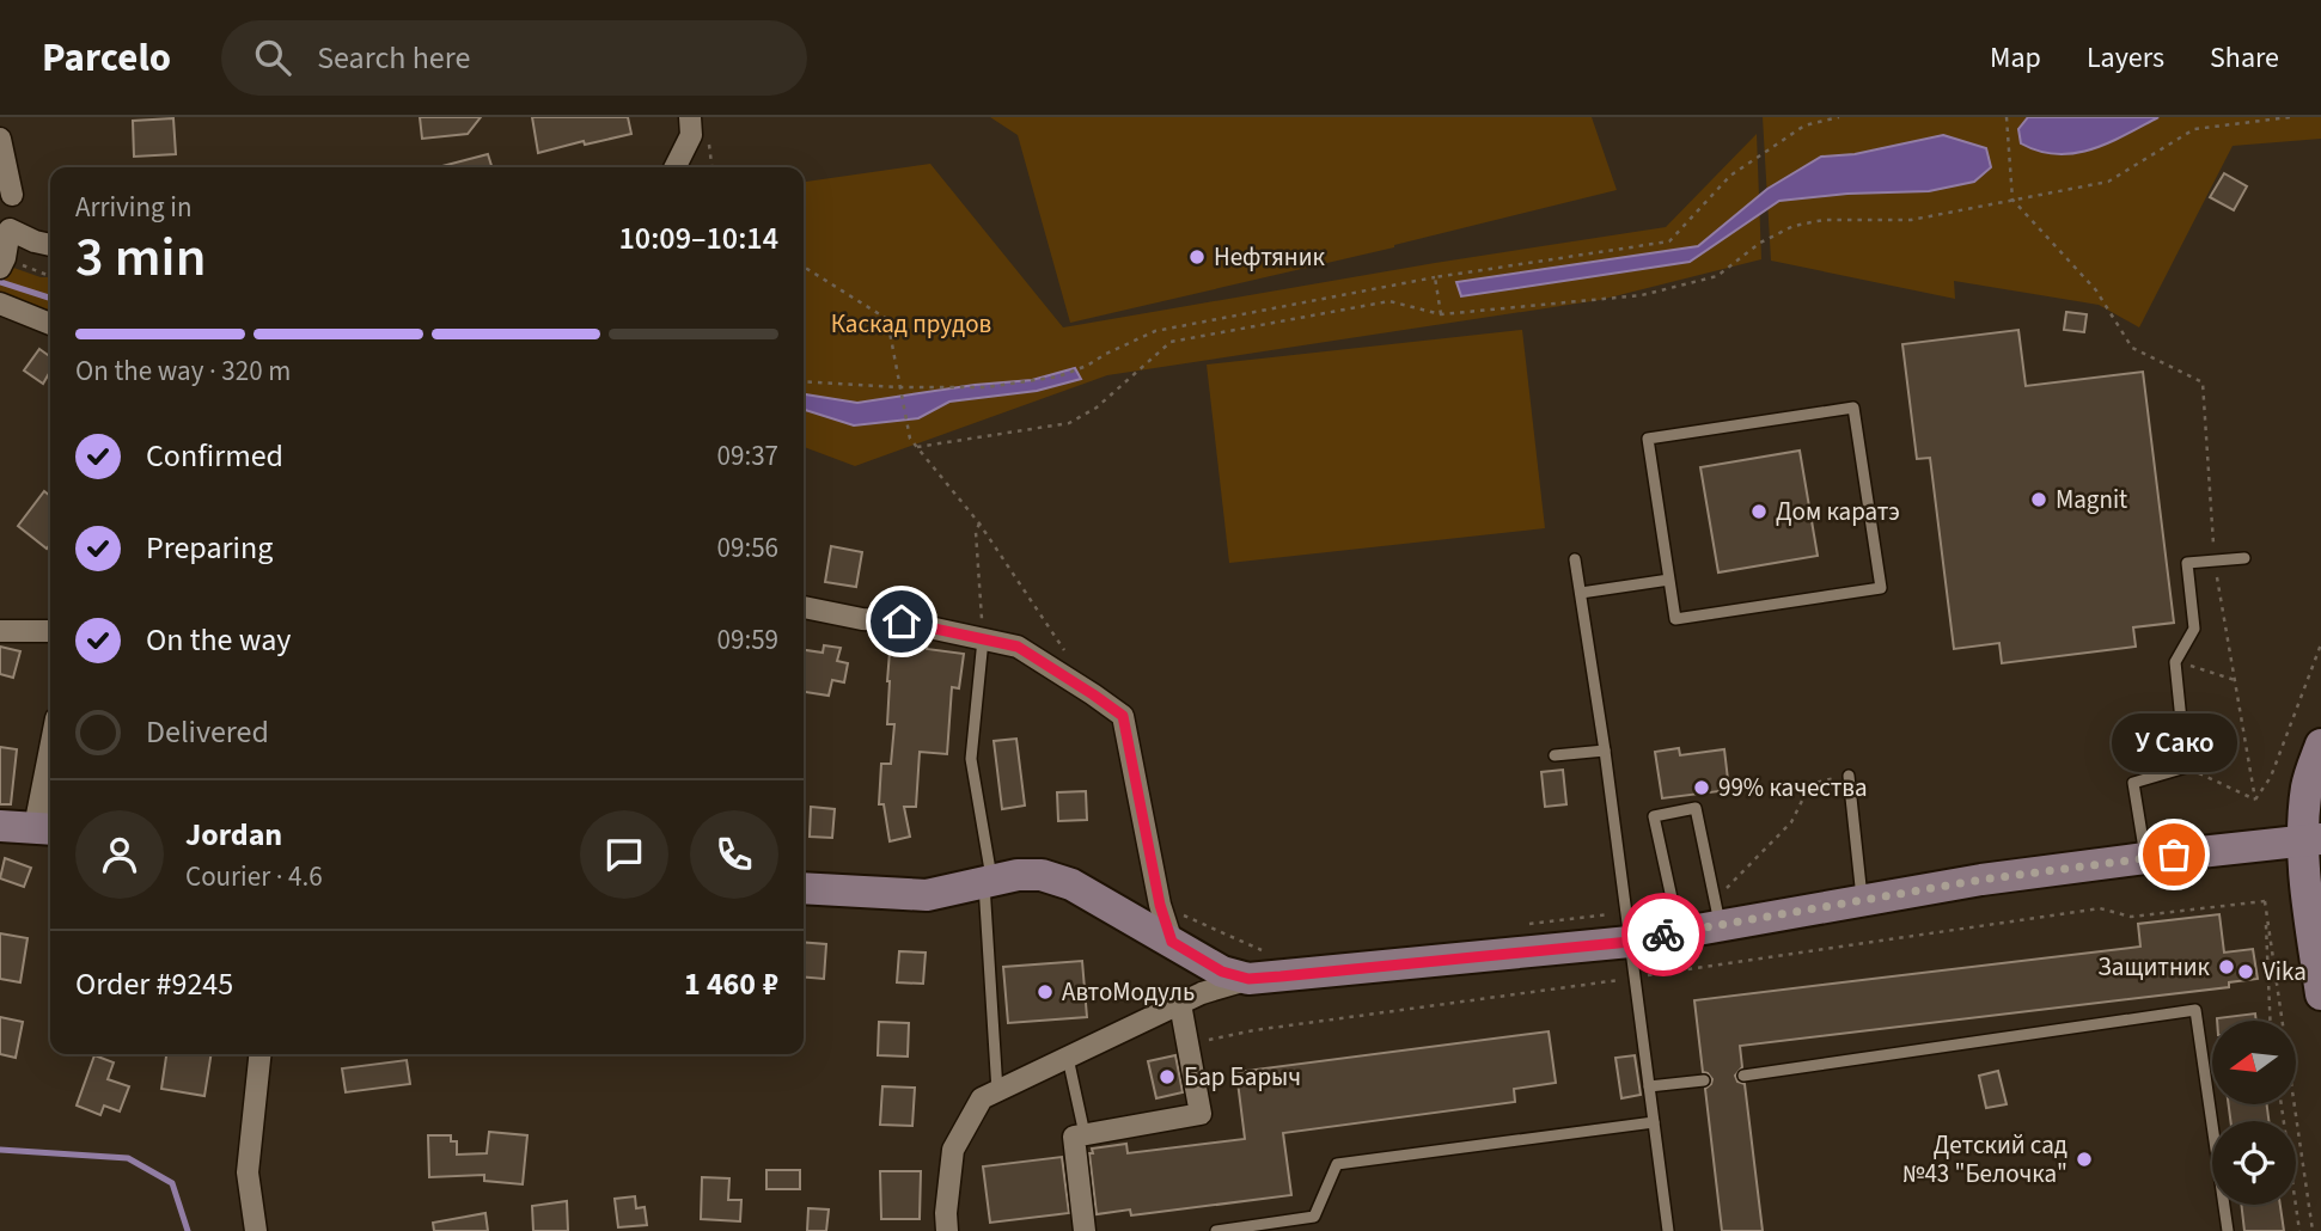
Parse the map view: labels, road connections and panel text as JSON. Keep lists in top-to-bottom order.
{
  "parks": ["Каскад прудов"],
  "places": [
    "Нефтяник",
    "Magnit",
    "Дом каратэ",
    "99% качества",
    "У Сако",
    "Защитник",
    "Vika",
    "АвтоМодуль",
    "Бар Барыч",
    "Детский сад №43 \"Белочка\""
  ],
  "north": "left",
  "page": {
    "header": "Parcelo",
    "search": "Search here",
    "nav": ["Map", "Layers", "Share"],
    "heading": ["3 min", "Arriving in", "10:09–10:14"],
    "panel": [
      "Jordan",
      "Courier · 4.6",
      "Order #9245",
      "1 460 ₽"
    ],
    "bar": "On the way · 320 m",
    "list": [
      ["Confirmed", "09:37"],
      ["Preparing", "09:56"],
      ["On the way", "09:59"],
      "Delivered"
    ],
    "bubble": "У Сако"
  }
}
